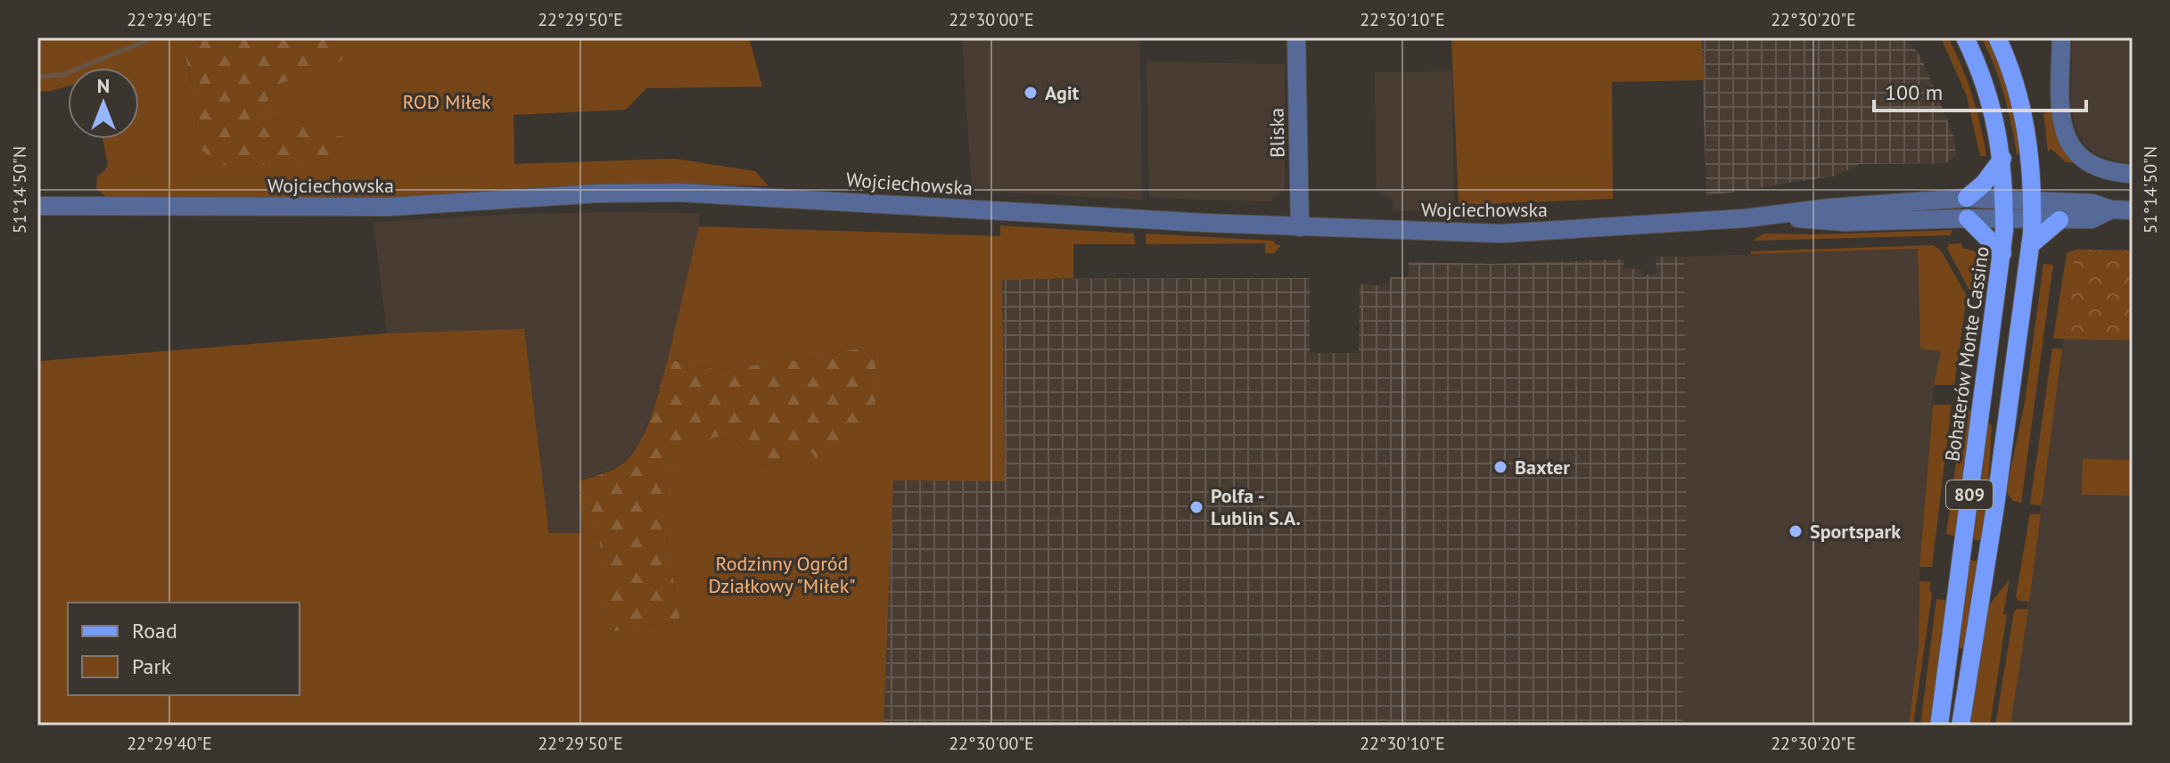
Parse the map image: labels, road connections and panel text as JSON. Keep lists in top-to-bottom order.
{
  "streets": {
    "main road": ["Bohaterów Monte Cassino", "809"],
    "street": ["Bliska", "Wojciechowska"]
  },
  "crossings": [
    ["Bliska", "Wojciechowska"],
    ["Wojciechowska", "Bohaterów Monte Cassino"],
    ["Wojciechowska", "809"],
    ["Bohaterów Monte Cassino", "809"]
  ],
  "parks": ["ROD Miłek", "Rodzinny Ogród Działkowy \"Miłek\""],
  "places": [
    "Agit",
    "Baxter",
    "Polfa - Lublin S.A.",
    "Sportspark"
  ],
  "legend": ["Road", "Park"],
  "scale_bar": "100 m",
  "north": "top",
  "coordinates": [
    "22°29'40\"E",
    "22°29'50\"E",
    "22°30'00\"E",
    "22°30'10\"E",
    "22°30'20\"E",
    "51°14'50\"N"
  ]
}
